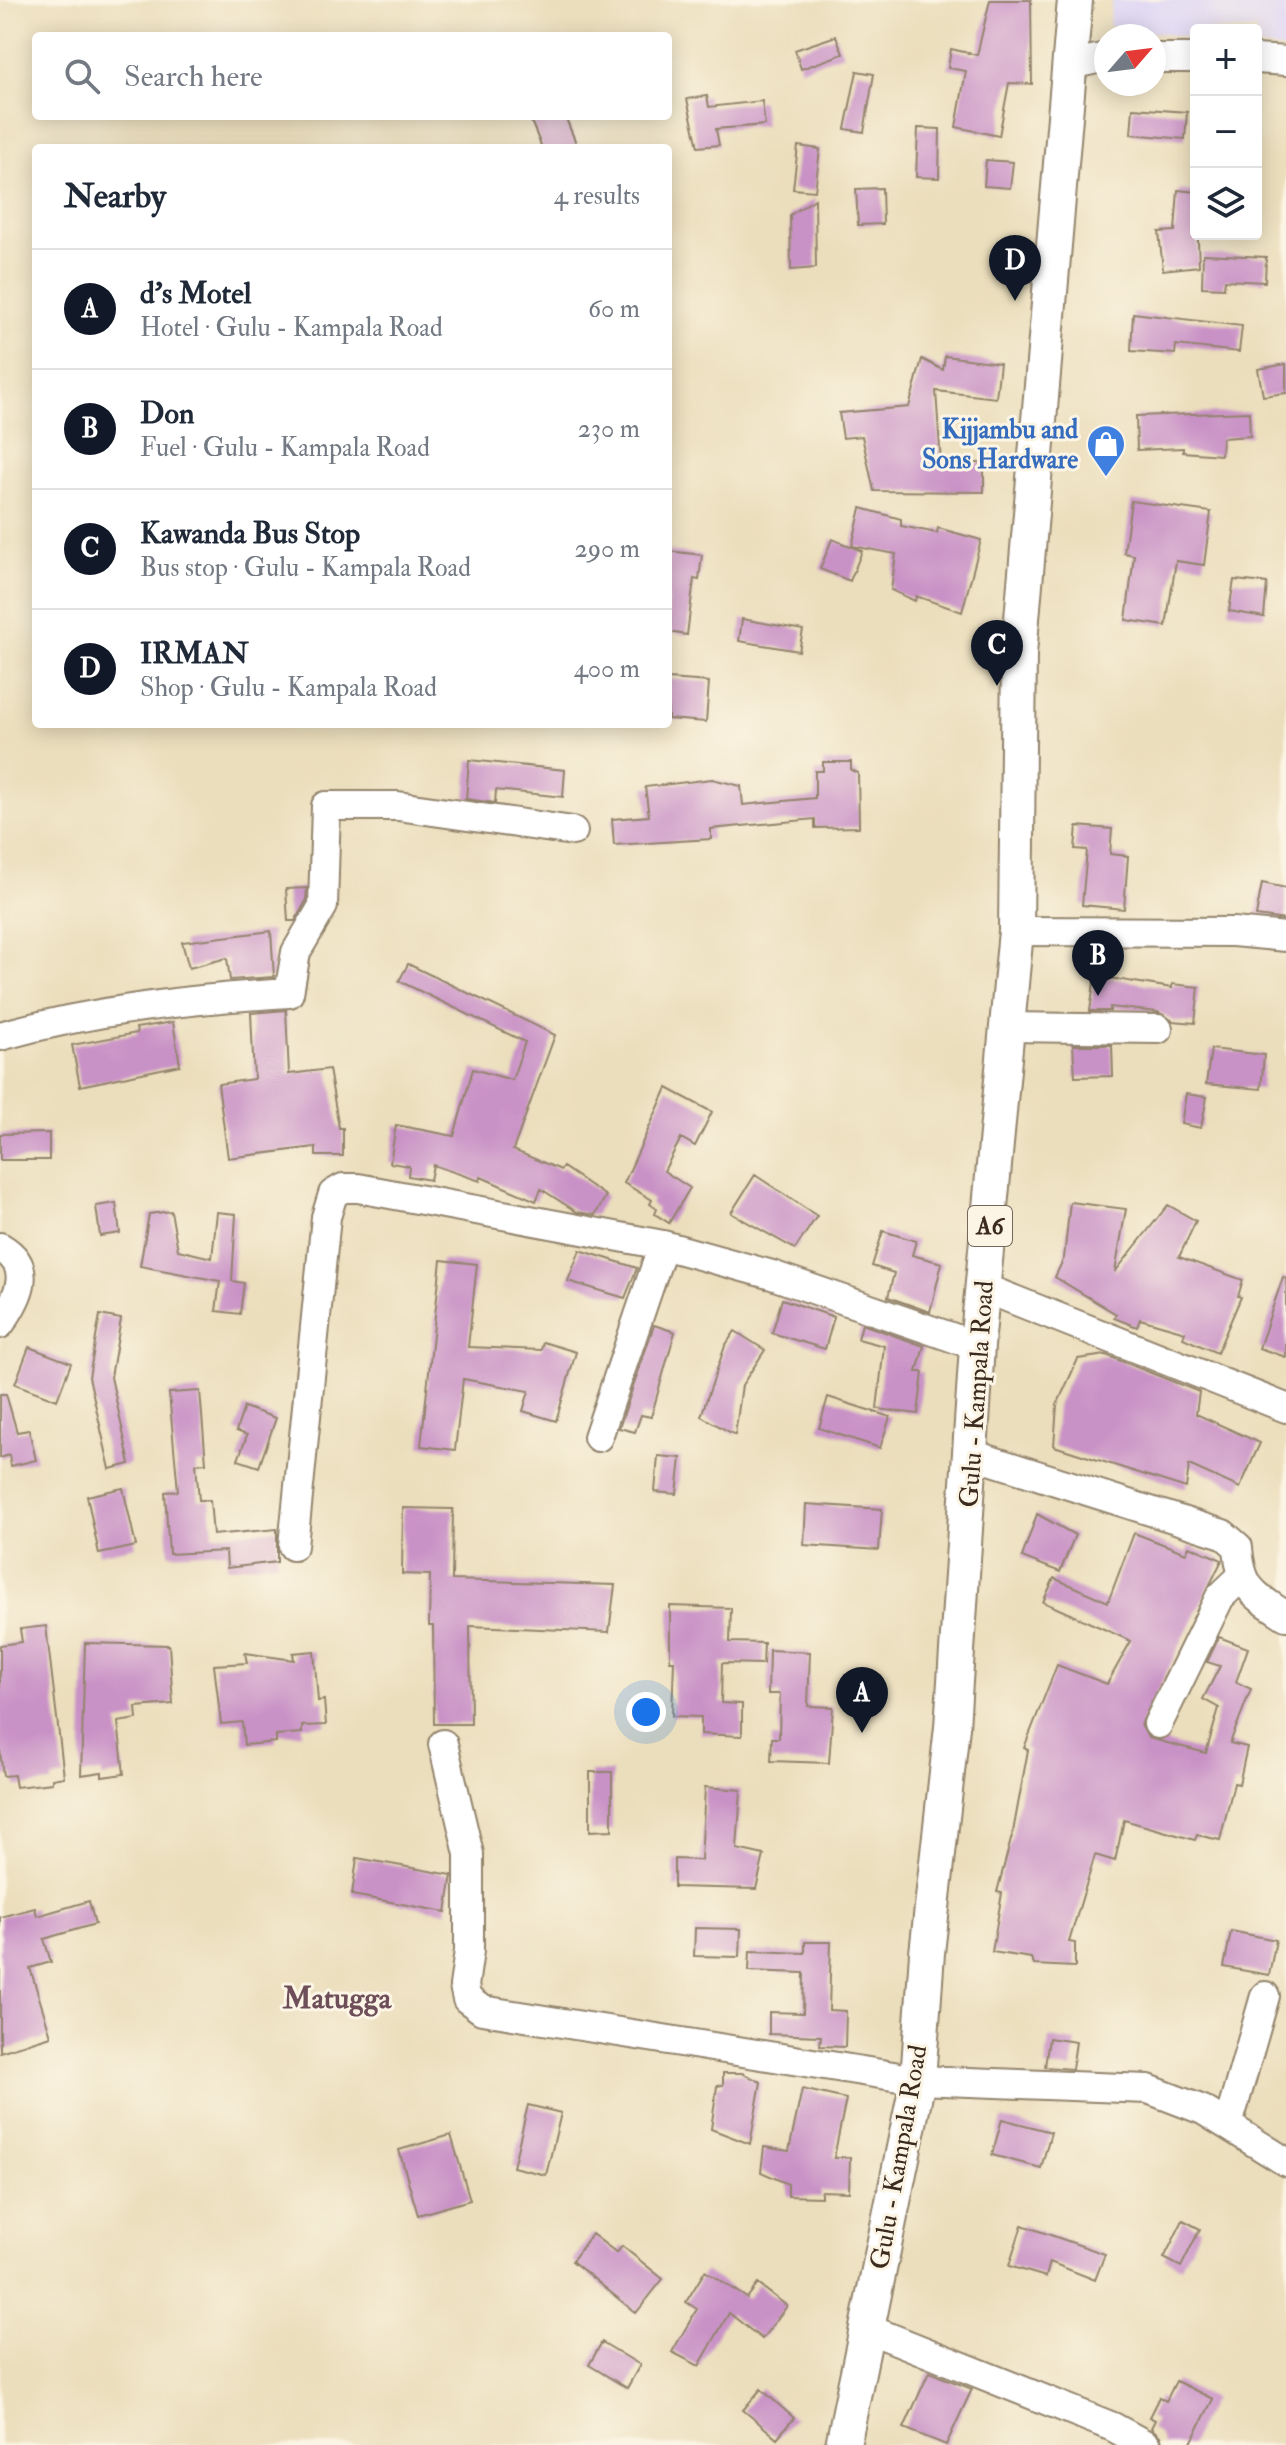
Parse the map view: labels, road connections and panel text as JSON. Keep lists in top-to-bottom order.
{
  "streets": {
    "main road": ["A6", "Gulu - Kampala Road"]
  },
  "districts": ["Matugga"],
  "places": {
    "shop": ["Kijjambu and Sons Hardware"]
  },
  "north": "top right",
  "page": {
    "map_buttons": ["+", "−"],
    "search": "Search here",
    "heading": ["Nearby", "4 results"],
    "pins": [
      "D",
      "C",
      "B",
      "A"
    ],
    "list": [
      {
        "mark": "A",
        "name": "d's Motel",
        "note": "Hotel · Gulu - Kampala Road",
        "value": "60 m"
      },
      {
        "mark": "B",
        "name": "Don",
        "note": "Fuel · Gulu - Kampala Road",
        "value": "230 m"
      },
      {
        "mark": "C",
        "name": "Kawanda Bus Stop",
        "note": "Bus stop · Gulu - Kampala Road",
        "value": "290 m"
      },
      {
        "mark": "D",
        "name": "IRMAN",
        "note": "Shop · Gulu - Kampala Road",
        "value": "400 m"
      }
    ]
  }
}
